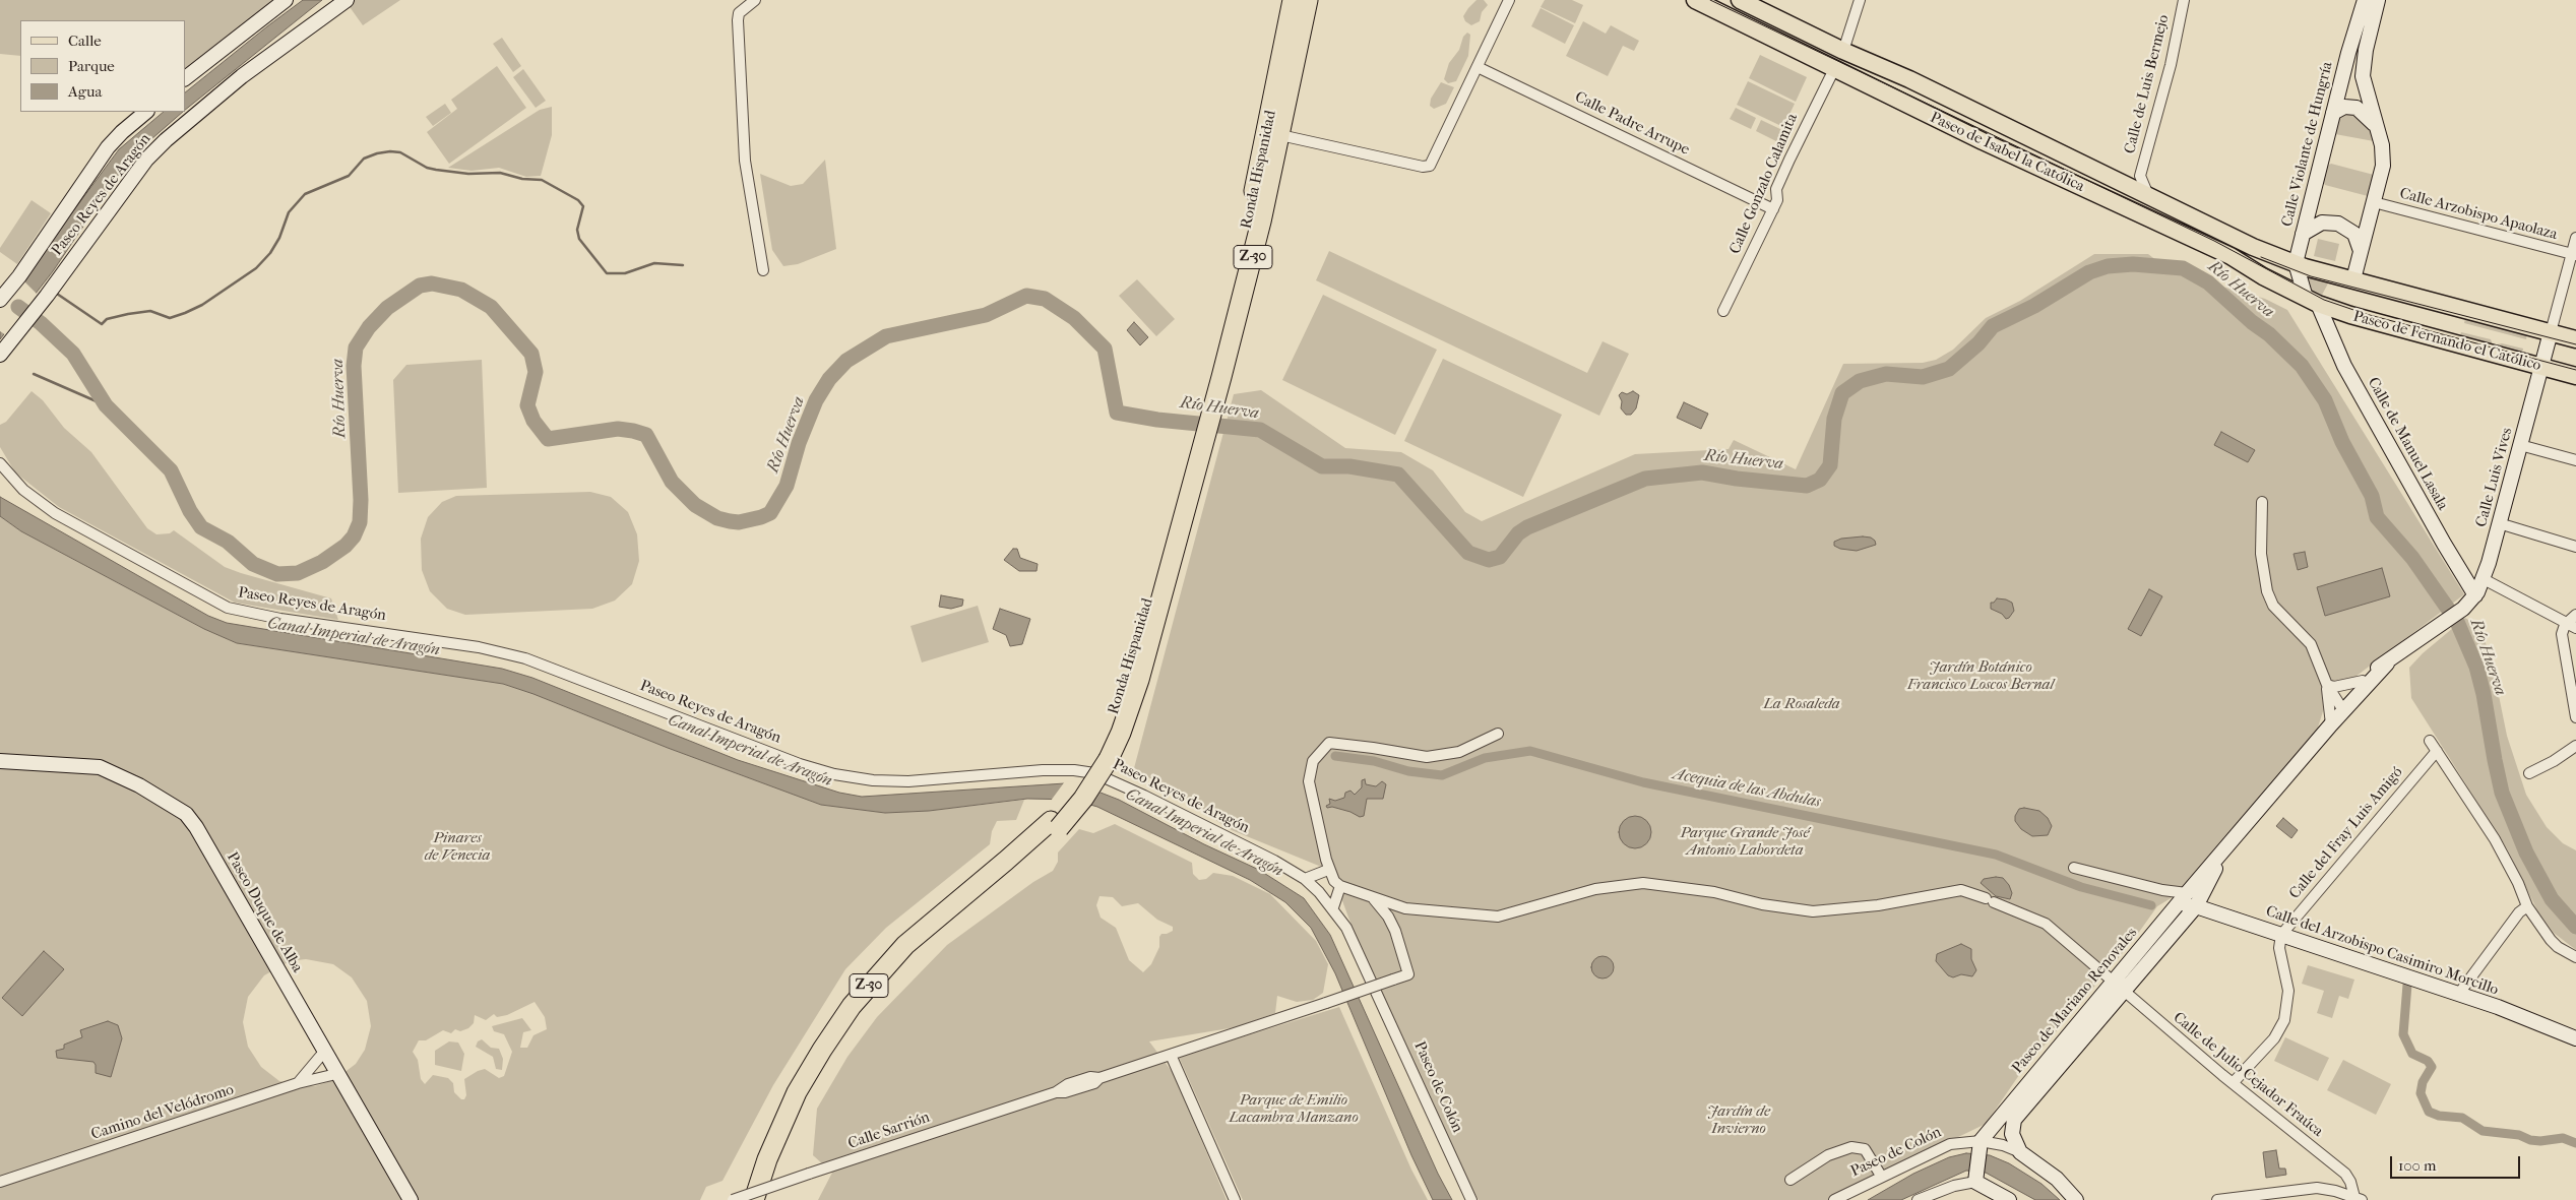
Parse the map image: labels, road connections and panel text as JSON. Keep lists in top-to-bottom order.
{
  "streets": {
    "highway": ["Ronda Hispanidad", "Z-30"],
    "main road": [
      "Calle Violante de Hungría",
      "Paseo de Isabel la Católica",
      "Paseo Reyes de Aragón",
      "Paseo de Fernando el Católico",
      "Calle de Manuel Lasala",
      "Calle Luis Vives",
      "Paseo Duque de Alba",
      "Calle del Arzobispo Casimiro Morcillo",
      "Paseo de Mariano Renovales",
      "Paseo de Colón"
    ],
    "street": [
      "Calle de Luis Bermejo",
      "Calle Padre Arrupe",
      "Calle Gonzalo Calamita",
      "Calle Arzobispo Apaolaza",
      "Calle del Fray Luis Amigó",
      "Calle de Julio Cejador Fraúca",
      "Camino del Velódromo",
      "Calle Sarrión"
    ]
  },
  "crossings": [
    ["Calle de Luis Bermejo", "Paseo de Isabel la Católica"],
    ["Calle Padre Arrupe", "Calle Gonzalo Calamita"],
    ["Calle Violante de Hungría", "Paseo de Isabel la Católica"],
    ["Calle Violante de Hungría", "Paseo de Fernando el Católico"],
    ["Calle Violante de Hungría", "Calle de Manuel Lasala"],
    ["Paseo de Isabel la Católica", "Calle Gonzalo Calamita"],
    ["Paseo de Isabel la Católica", "Paseo de Fernando el Católico"],
    ["Paseo de Isabel la Católica", "Calle de Manuel Lasala"],
    ["Paseo Reyes de Aragón", "Paseo de Colón"],
    ["Paseo de Fernando el Católico", "Calle de Manuel Lasala"],
    ["Paseo de Fernando el Católico", "Calle Luis Vives"],
    ["Calle de Manuel Lasala", "Calle Luis Vives"],
    ["Calle Luis Vives", "Paseo de Mariano Renovales"],
    ["Calle del Fray Luis Amigó", "Calle del Arzobispo Casimiro Morcillo"],
    ["Paseo Duque de Alba", "Camino del Velódromo"],
    ["Calle del Arzobispo Casimiro Morcillo", "Paseo de Mariano Renovales"],
    ["Paseo de Mariano Renovales", "Calle de Julio Cejador Fraúca"],
    ["Paseo de Mariano Renovales", "Paseo de Colón"]
  ],
  "water": ["Río Huerva", "Canal Imperial de Aragón", "Acequia de las Abdulas"],
  "parks": [
    "Jardín Botánico Francisco Loscos Bernal",
    "La Rosaleda",
    "Parque Grande José Antonio Labordeta",
    "Pinares de Venecia",
    "Parque de Emilio Lacambra Manzano",
    "Jardín de Invierno"
  ],
  "legend": ["Calle", "Parque", "Agua"],
  "scale_bar": "100 m"
}
